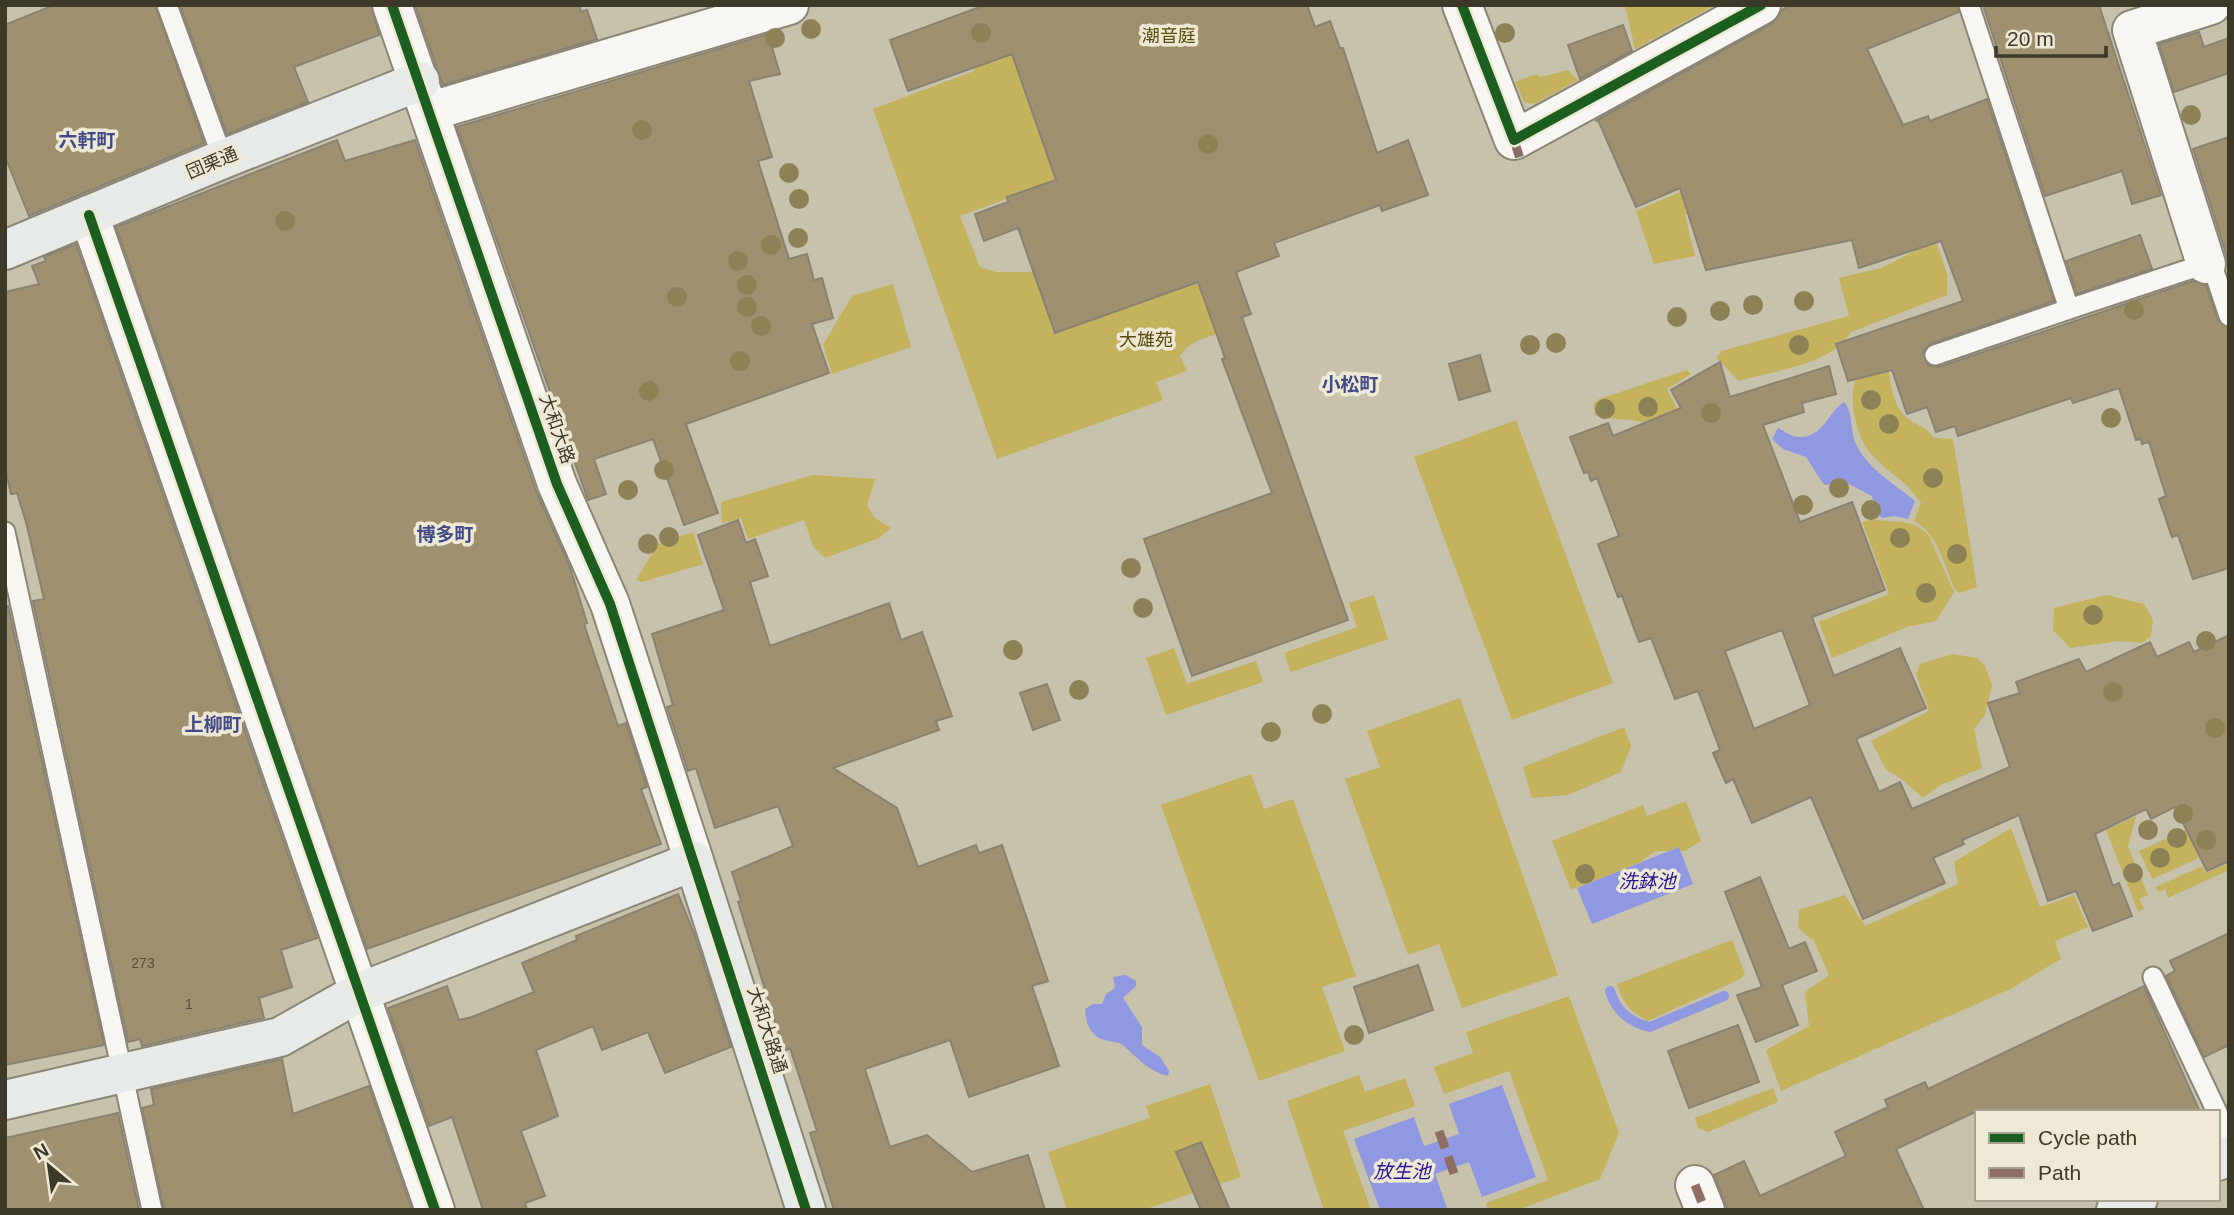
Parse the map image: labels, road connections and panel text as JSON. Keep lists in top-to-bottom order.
{
  "streets": {
    "street": ["団栗通", "大和大路", "大和大路通"]
  },
  "crossings": [
    ["団栗通", "大和大路"],
    ["大和大路", "大和大路通"]
  ],
  "districts": [
    "六軒町",
    "小松町",
    "博多町",
    "上柳町"
  ],
  "water": ["洗鉢池", "放生池"],
  "parks": ["潮音庭", "大雄苑"],
  "house_numbers": ["273", "1"],
  "legend": ["Cycle path", "Path"],
  "scale_bar": "20 m",
  "north": "top left"
}
